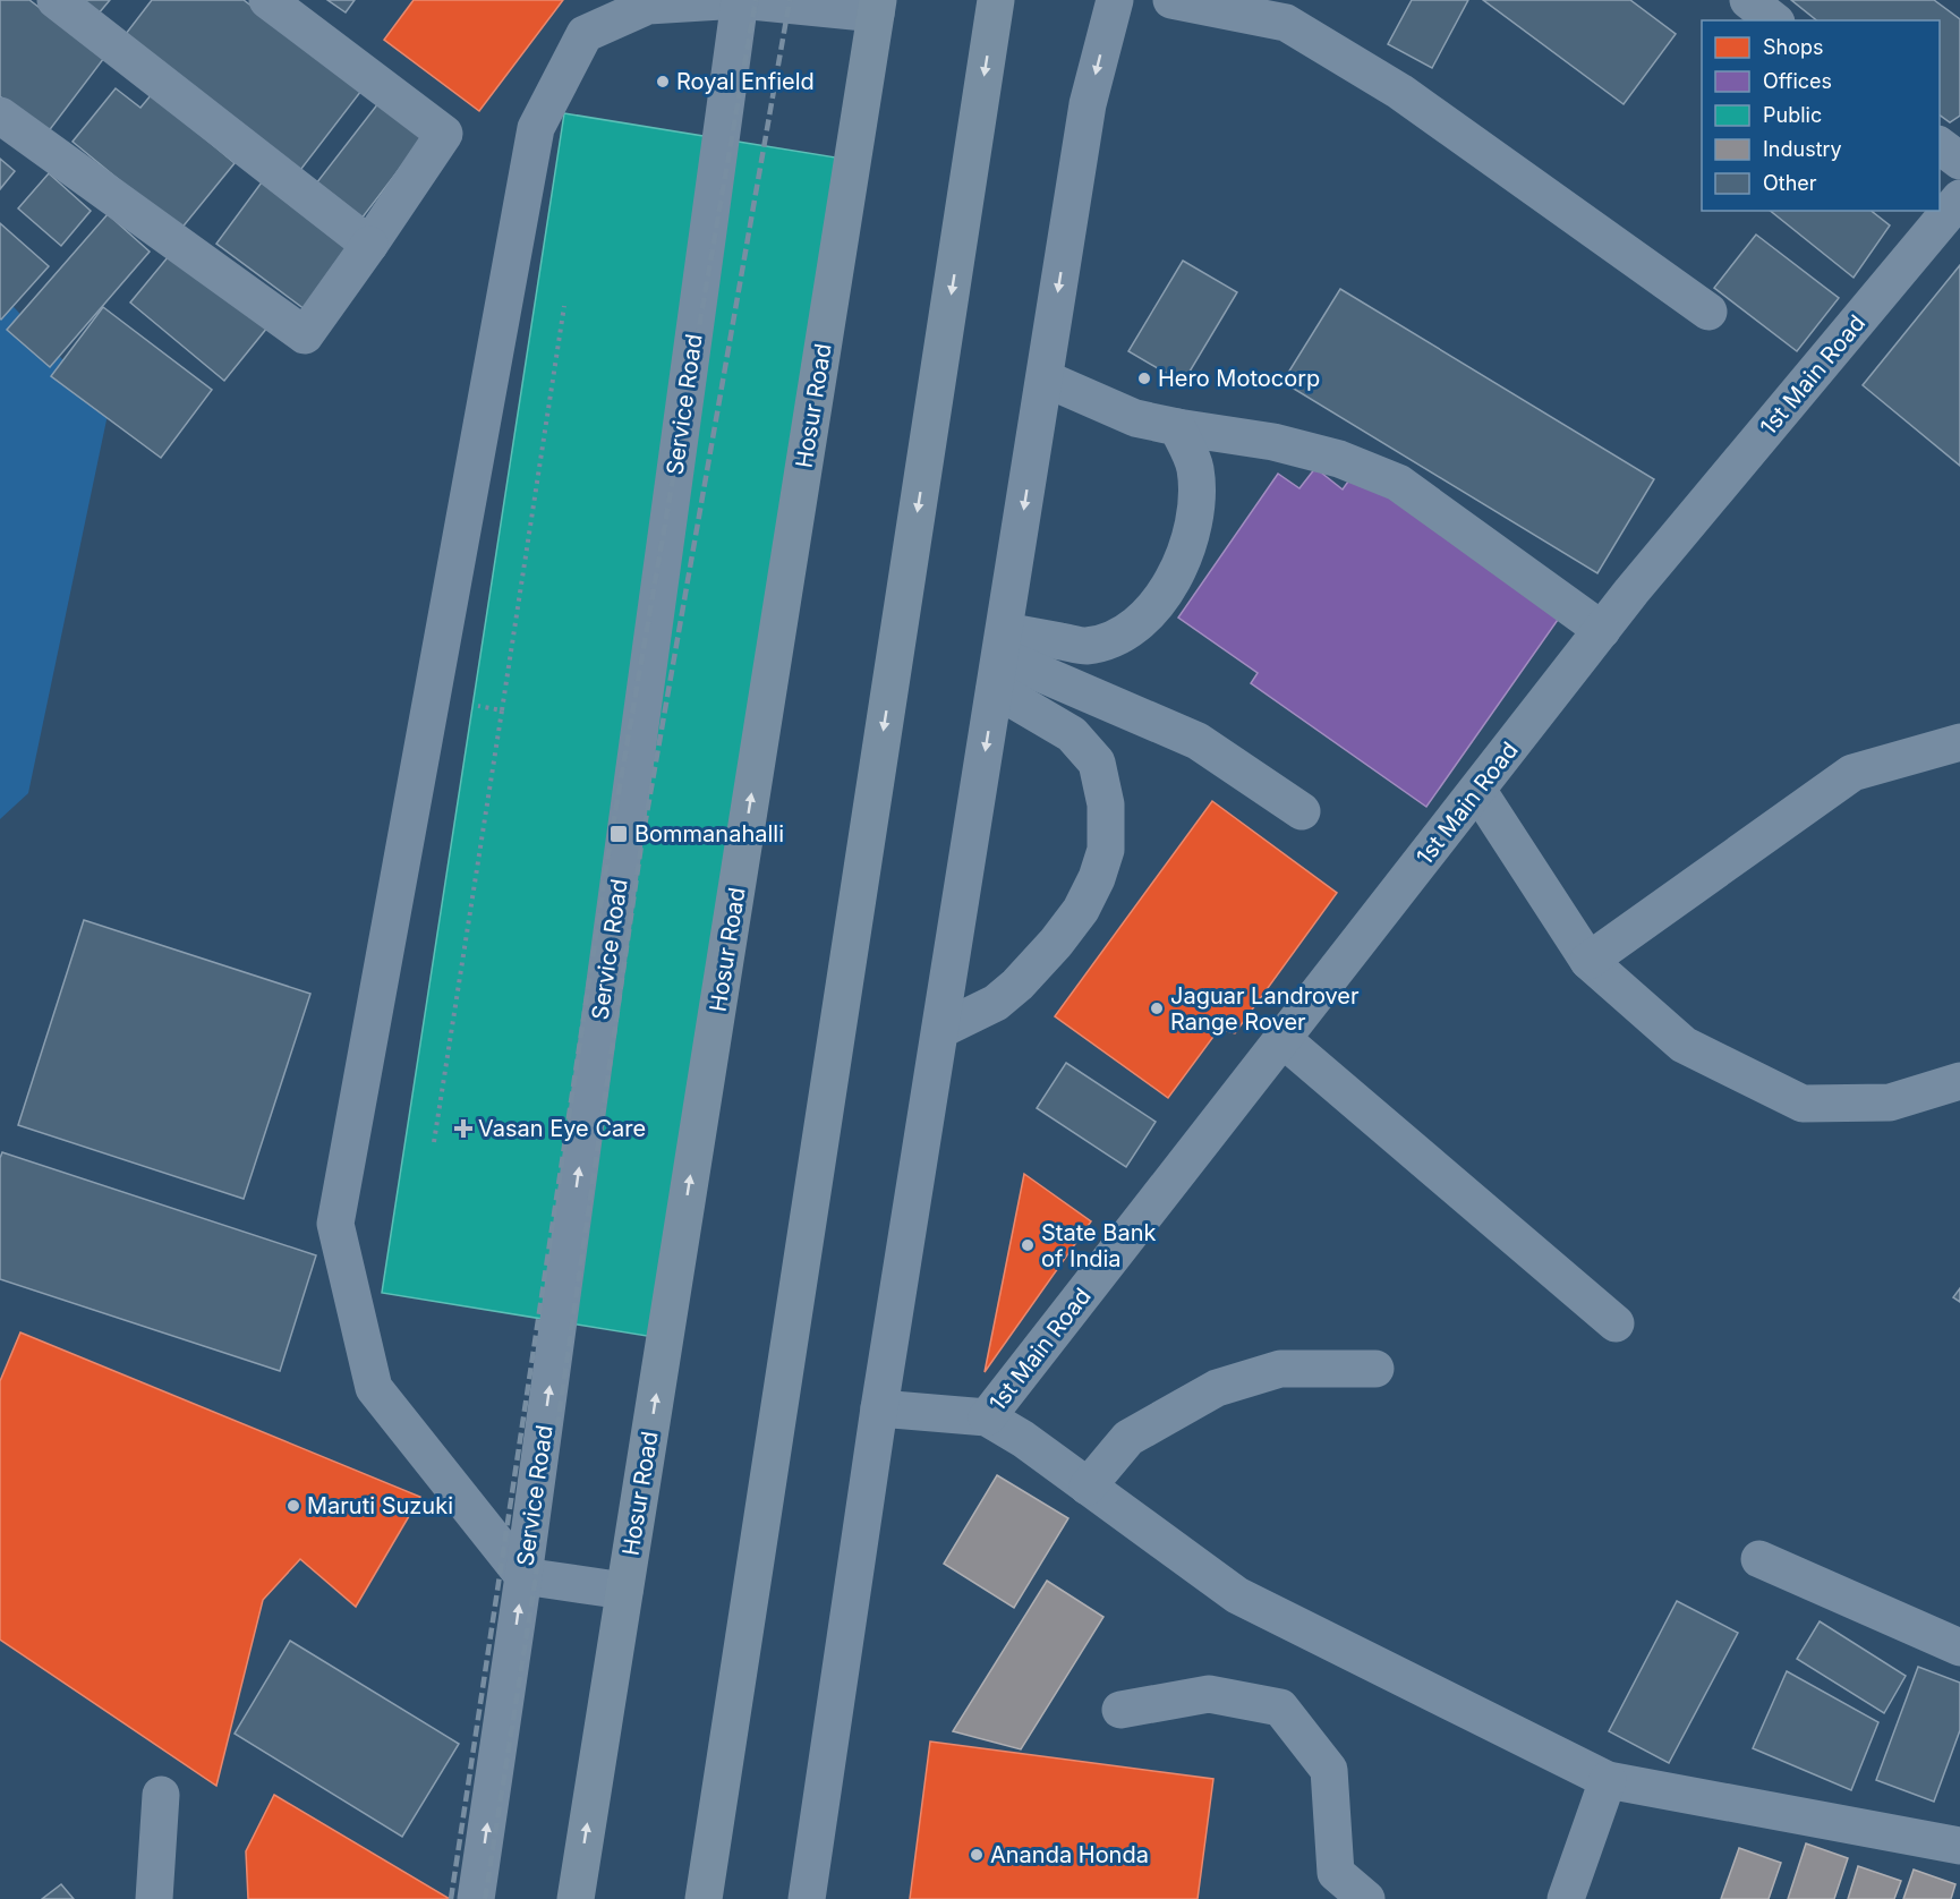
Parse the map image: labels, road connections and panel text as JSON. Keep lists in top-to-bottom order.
{
  "streets": {
    "highway": ["Hosur Road"],
    "street": ["1st Main Road", "Service Road"]
  },
  "places": {
    "other": [
      "Royal Enfield",
      "Hero Motocorp",
      "Jaguar Landrover Range Rover",
      "State Bank of India",
      "Maruti Suzuki",
      "Ananda Honda"
    ],
    "transit": ["Bommanahalli"],
    "health": ["Vasan Eye Care"]
  },
  "legend": [
    "Shops",
    "Offices",
    "Public",
    "Industry",
    "Other"
  ]
}
